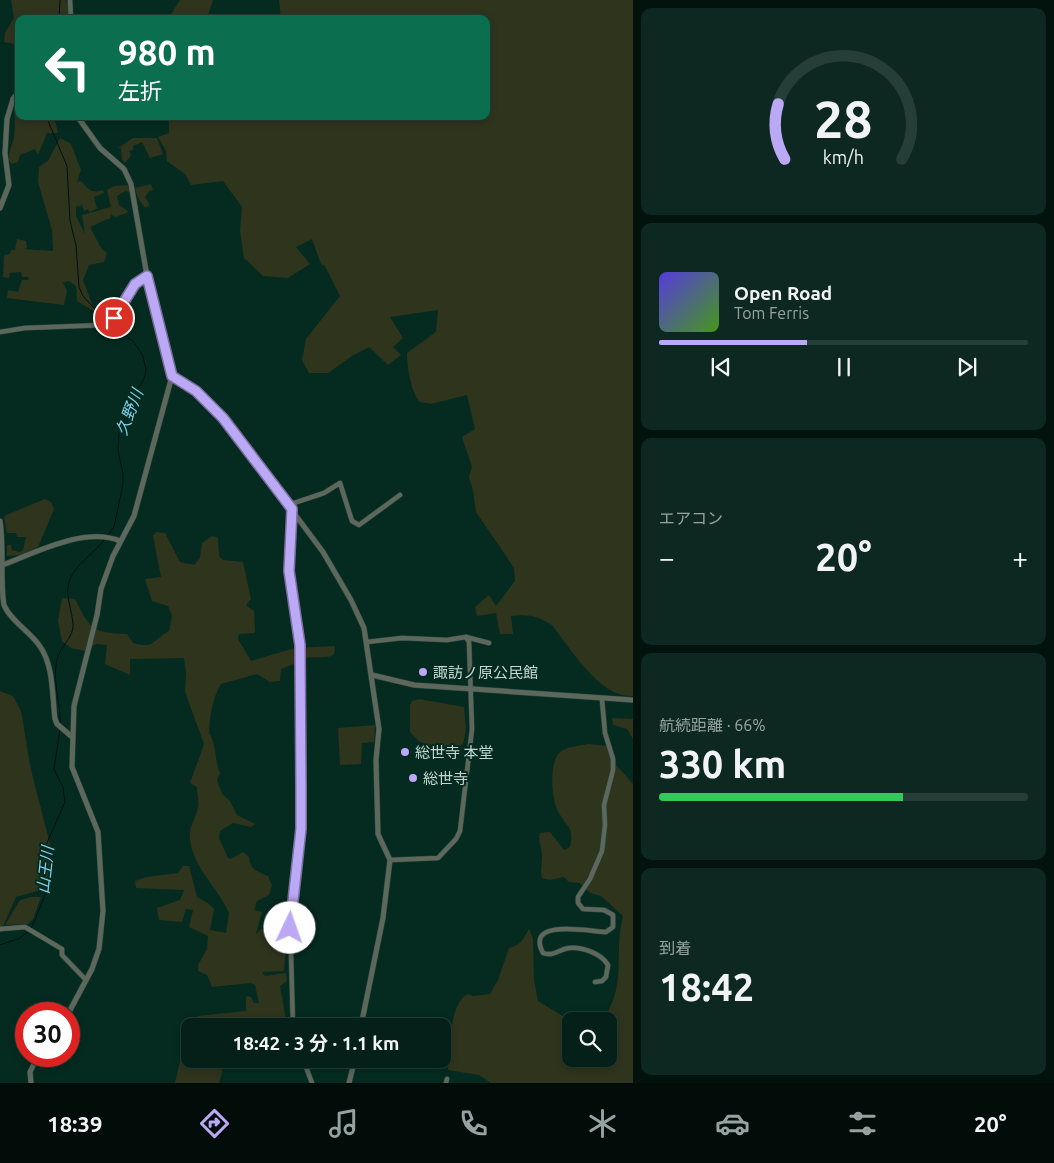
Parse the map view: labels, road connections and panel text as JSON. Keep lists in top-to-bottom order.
{
  "water": ["久野川", "山王川"],
  "places": ["諏訪ノ原公民館", "総世寺 本堂", "総世寺"],
  "page": {
    "turn": ["980 m", "左折"],
    "song": ["Open Road", "Tom Ferris"],
    "tile": [
      "エアコン",
      ["航続距離 · 66%", "330 km"],
      ["到着", "18:42"]
    ],
    "heat": ["−", "20°", "+"],
    "limit": "30",
    "trip": "18:42 · 3 分 · 1.1 km",
    "tabs": ["18:39", "20°"],
    "gauge": ["28", "km/h"]
  }
}
